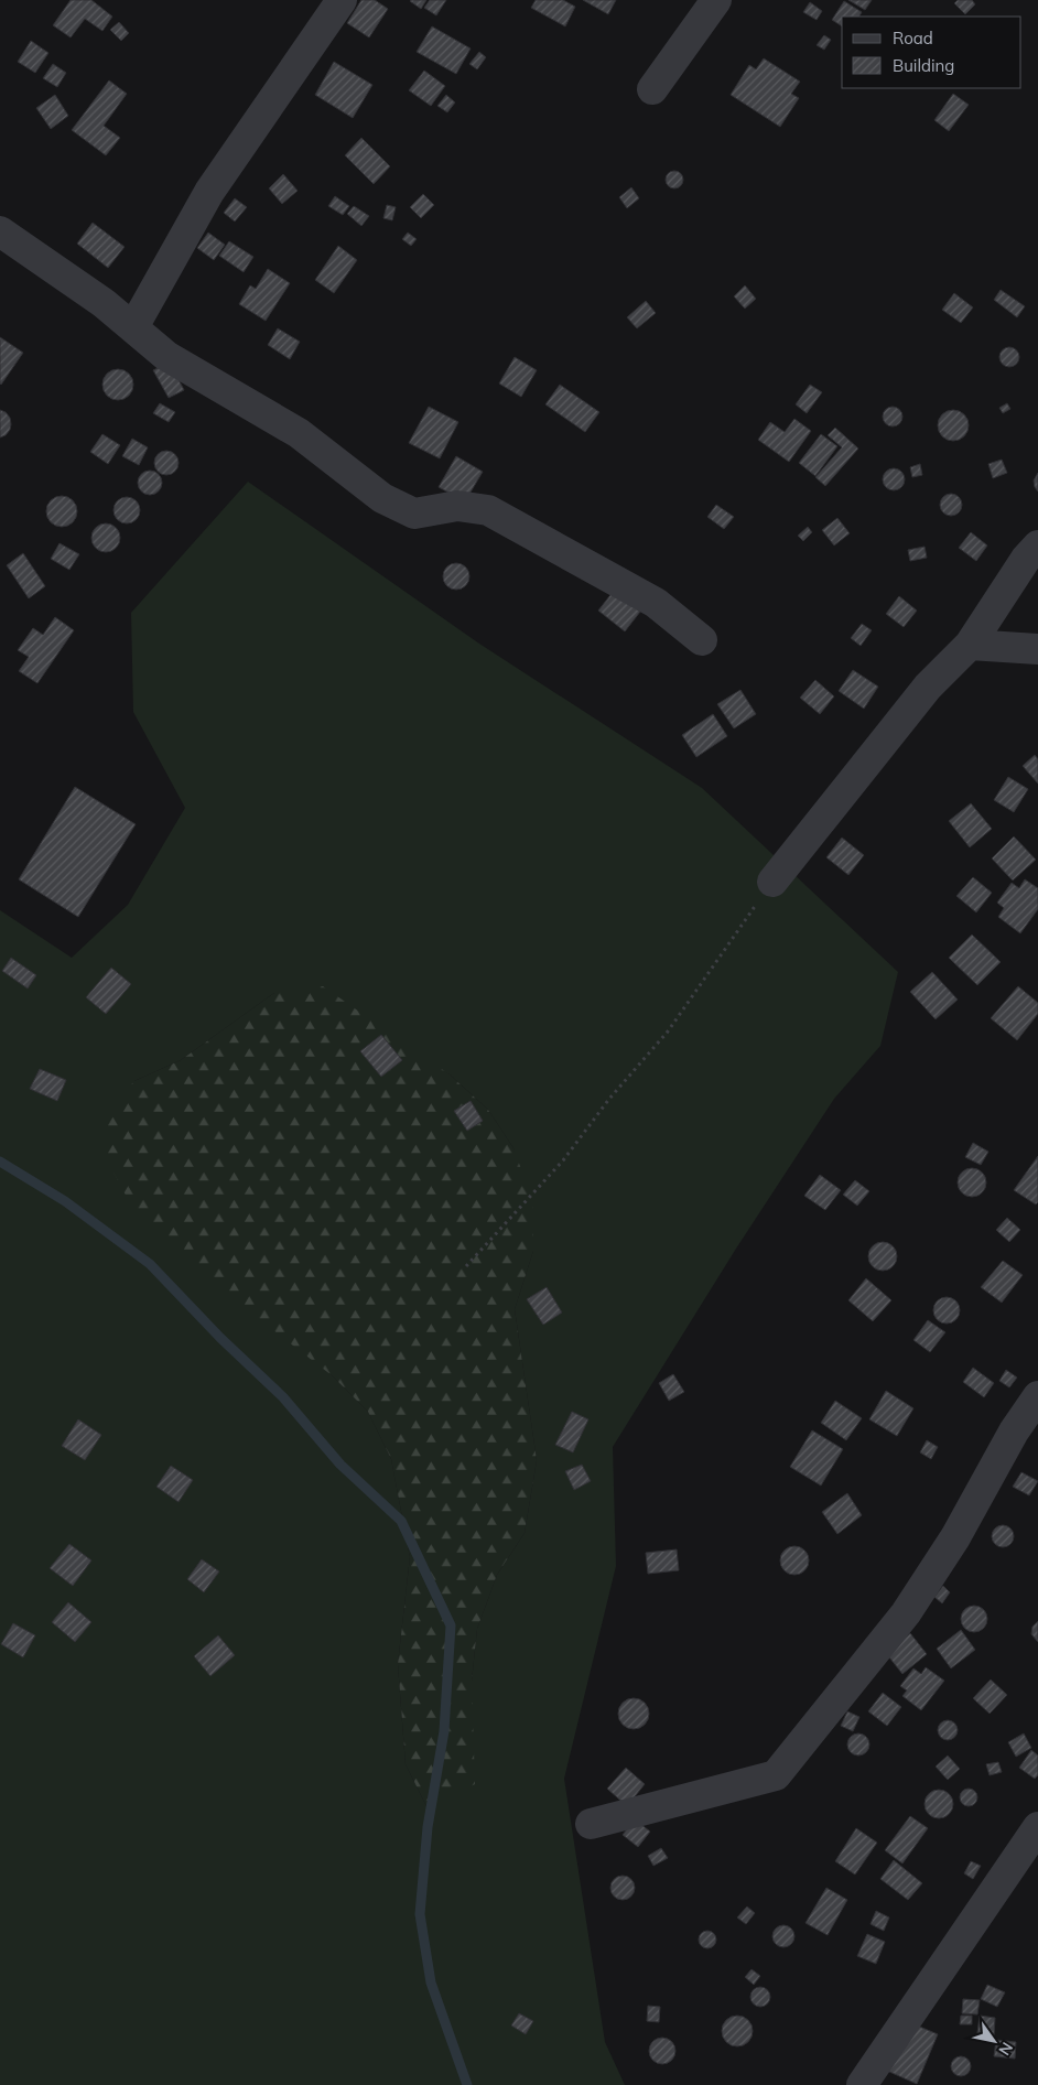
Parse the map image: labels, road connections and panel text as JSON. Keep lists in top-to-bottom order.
{
  "legend": ["Road", "Building"],
  "north": "bottom right"
}
